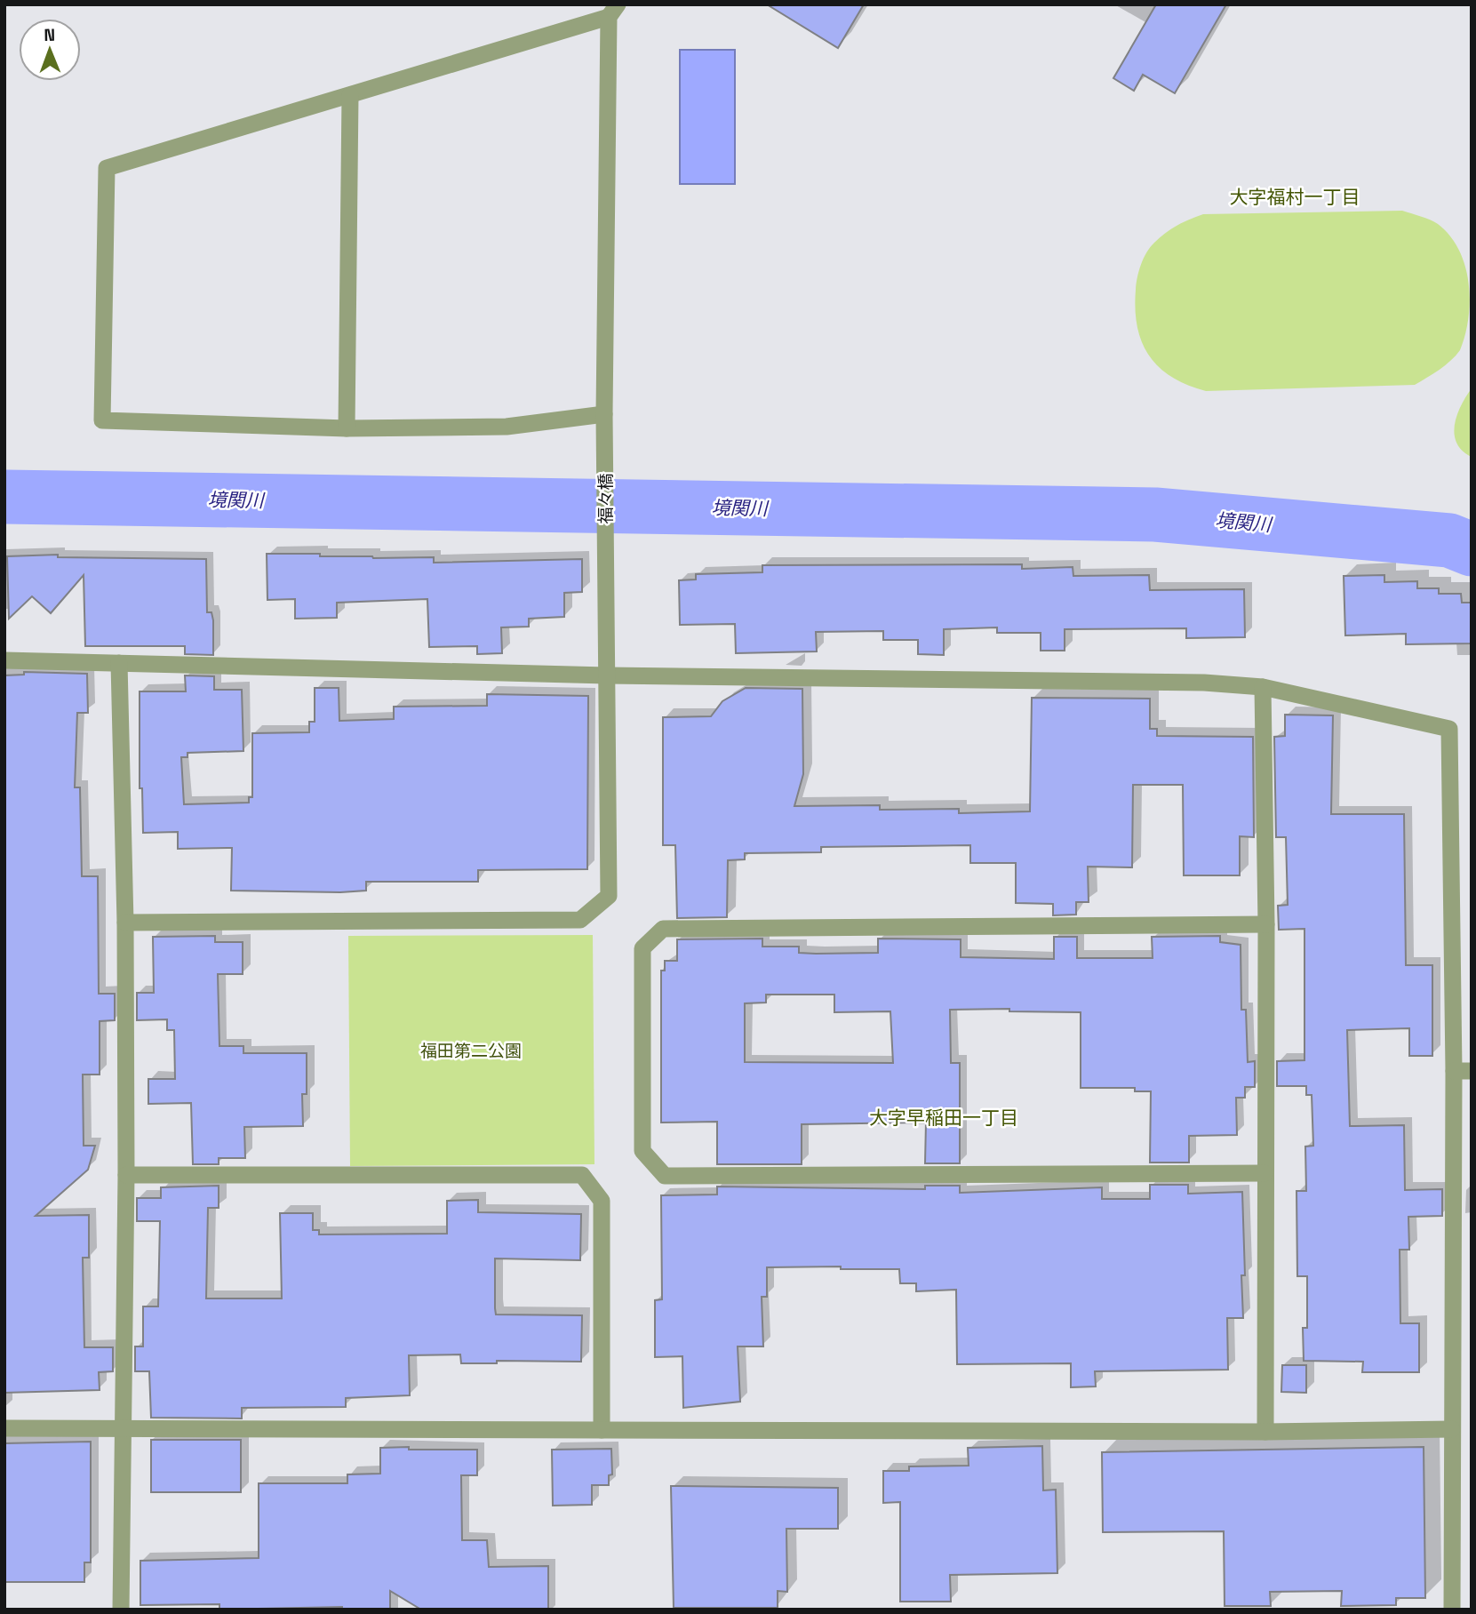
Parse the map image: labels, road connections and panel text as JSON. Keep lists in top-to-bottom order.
{
  "streets": {
    "street": ["福々橋"]
  },
  "districts": ["大字福村一丁目", "大字早稲田一丁目"],
  "water": ["境関川"],
  "parks": ["福田第二公園"],
  "north": "top"
}
